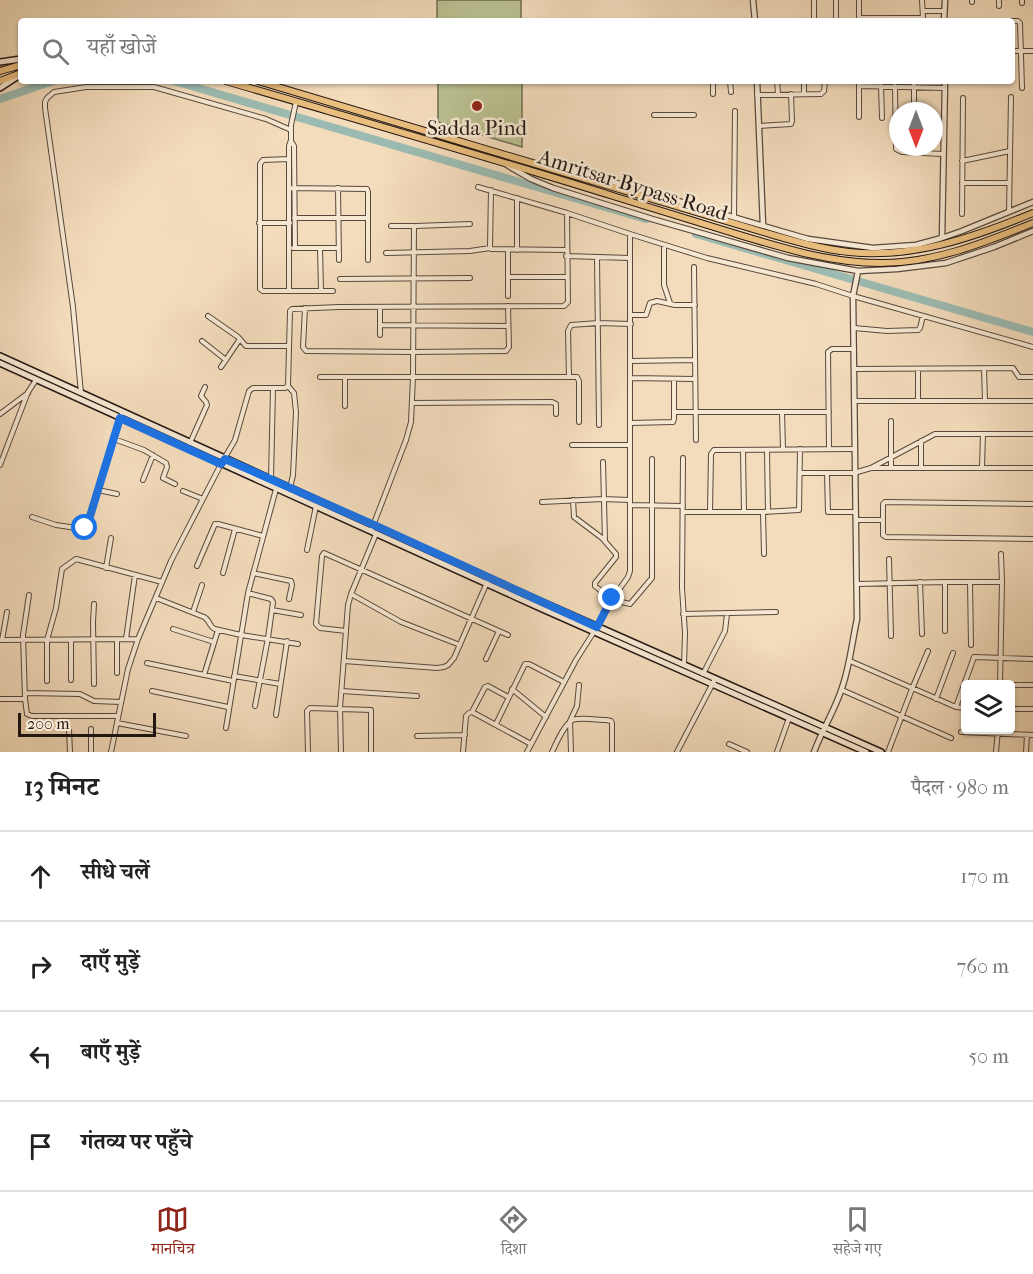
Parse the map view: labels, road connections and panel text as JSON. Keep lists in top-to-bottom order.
{
  "streets": {
    "highway": ["Amritsar Bypass Road"]
  },
  "places": ["Sadda Pind"],
  "scale_bar": "200 m",
  "north": "bottom",
  "page": {
    "search": "यहाँ खोजें",
    "scale": "200 m",
    "heading": ["13 मिनट", "पैदल · 980 m"],
    "list": [
      ["सीधे चलें", "170 m"],
      ["दाएँ मुड़ें", "760 m"],
      ["बाएँ मुड़ें", "50 m"],
      "गंतव्य पर पहुँचे"
    ],
    "nav": ["मानचित्र", "दिशा", "सहेजे गए"]
  }
}
